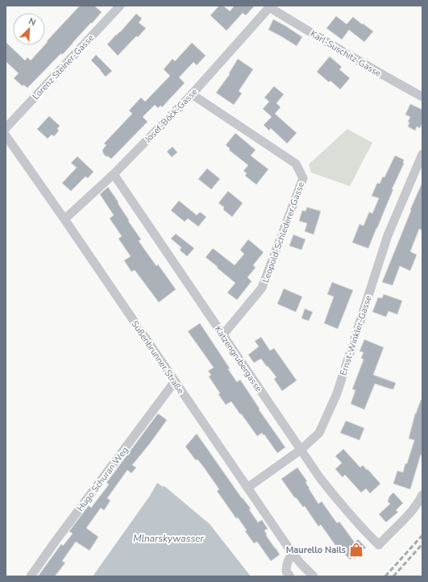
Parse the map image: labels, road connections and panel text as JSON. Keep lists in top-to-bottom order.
{
  "streets": {
    "street": [
      "Karl-Suschitz-Gasse",
      "Lorenz Steiner-Gasse",
      "Josef-Böck-Gasse",
      "Leopold-Schlederer-Gasse",
      "Ernst-Winkler-Gasse",
      "Süßenbrunner Straße",
      "Katzengrubergasse",
      "Hugo Schuran Weg"
    ]
  },
  "crossings": [
    ["Karl-Suschitz-Gasse", "Josef-Böck-Gasse"],
    ["Josef-Böck-Gasse", "Leopold-Schlederer-Gasse"],
    ["Josef-Böck-Gasse", "Süßenbrunner Straße"],
    ["Josef-Böck-Gasse", "Katzengrubergasse"],
    ["Leopold-Schlederer-Gasse", "Katzengrubergasse"],
    ["Ernst-Winkler-Gasse", "Süßenbrunner Straße"],
    ["Ernst-Winkler-Gasse", "Katzengrubergasse"],
    ["Süßenbrunner Straße", "Hugo Schuran Weg"]
  ],
  "water": ["Mlnarskywasser"],
  "places": {
    "shop": ["Maurello Nails"]
  },
  "north": "top right"
}
